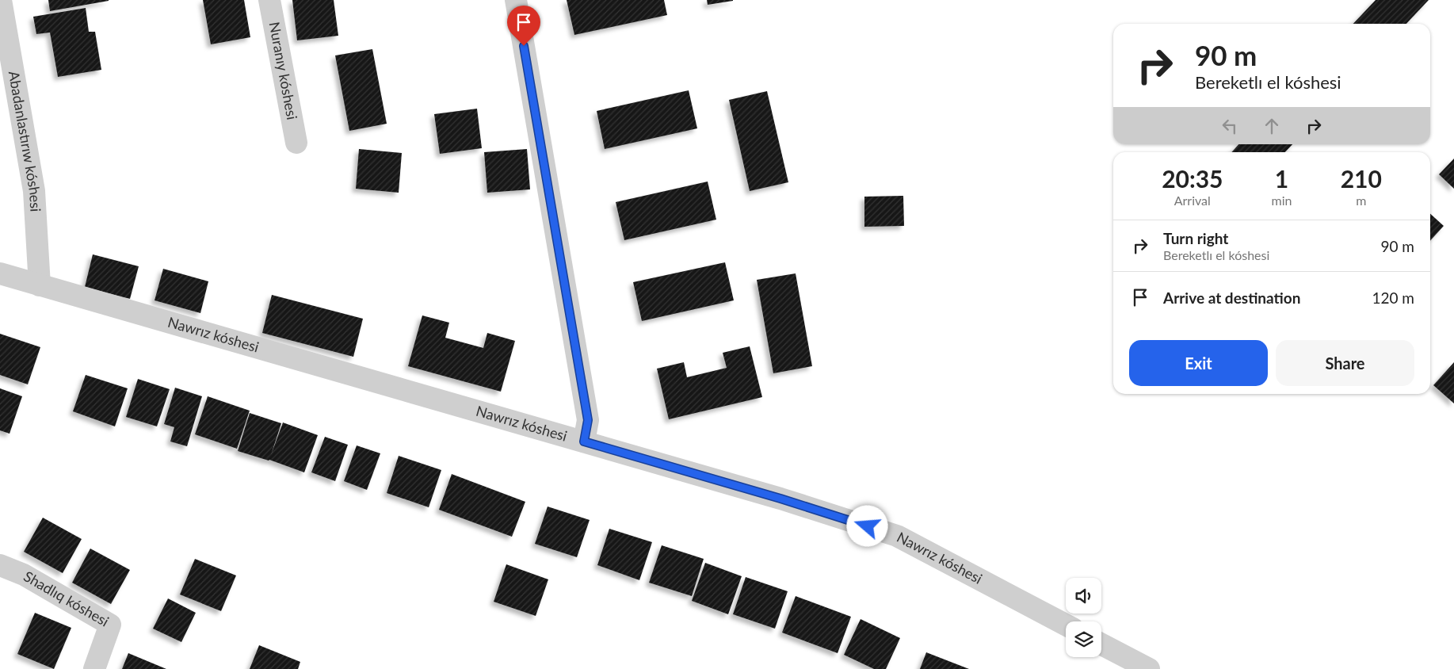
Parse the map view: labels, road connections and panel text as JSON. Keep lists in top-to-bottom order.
{
  "streets": {
    "street": [
      "Nuranıy kóshesi",
      "Abadanlastırıw kóshesi",
      "Nawrız kóshesi",
      "Shadlıq kóshesi"
    ]
  },
  "crossings": [
    ["Abadanlastırıw kóshesi", "Nawrız kóshesi"]
  ],
  "page": {
    "turn": ["90 m", "Bereketlı el kóshesi"],
    "eta": [
      "20:35",
      "Arrival",
      "1",
      "min",
      "210",
      "m"
    ],
    "list": [
      {
        "name": "Turn right",
        "note": "Bereketlı el kóshesi",
        "value": "90 m"
      },
      {
        "name": "Arrive at destination",
        "value": "120 m"
      }
    ],
    "buttons": ["Exit", "Share"]
  }
}
